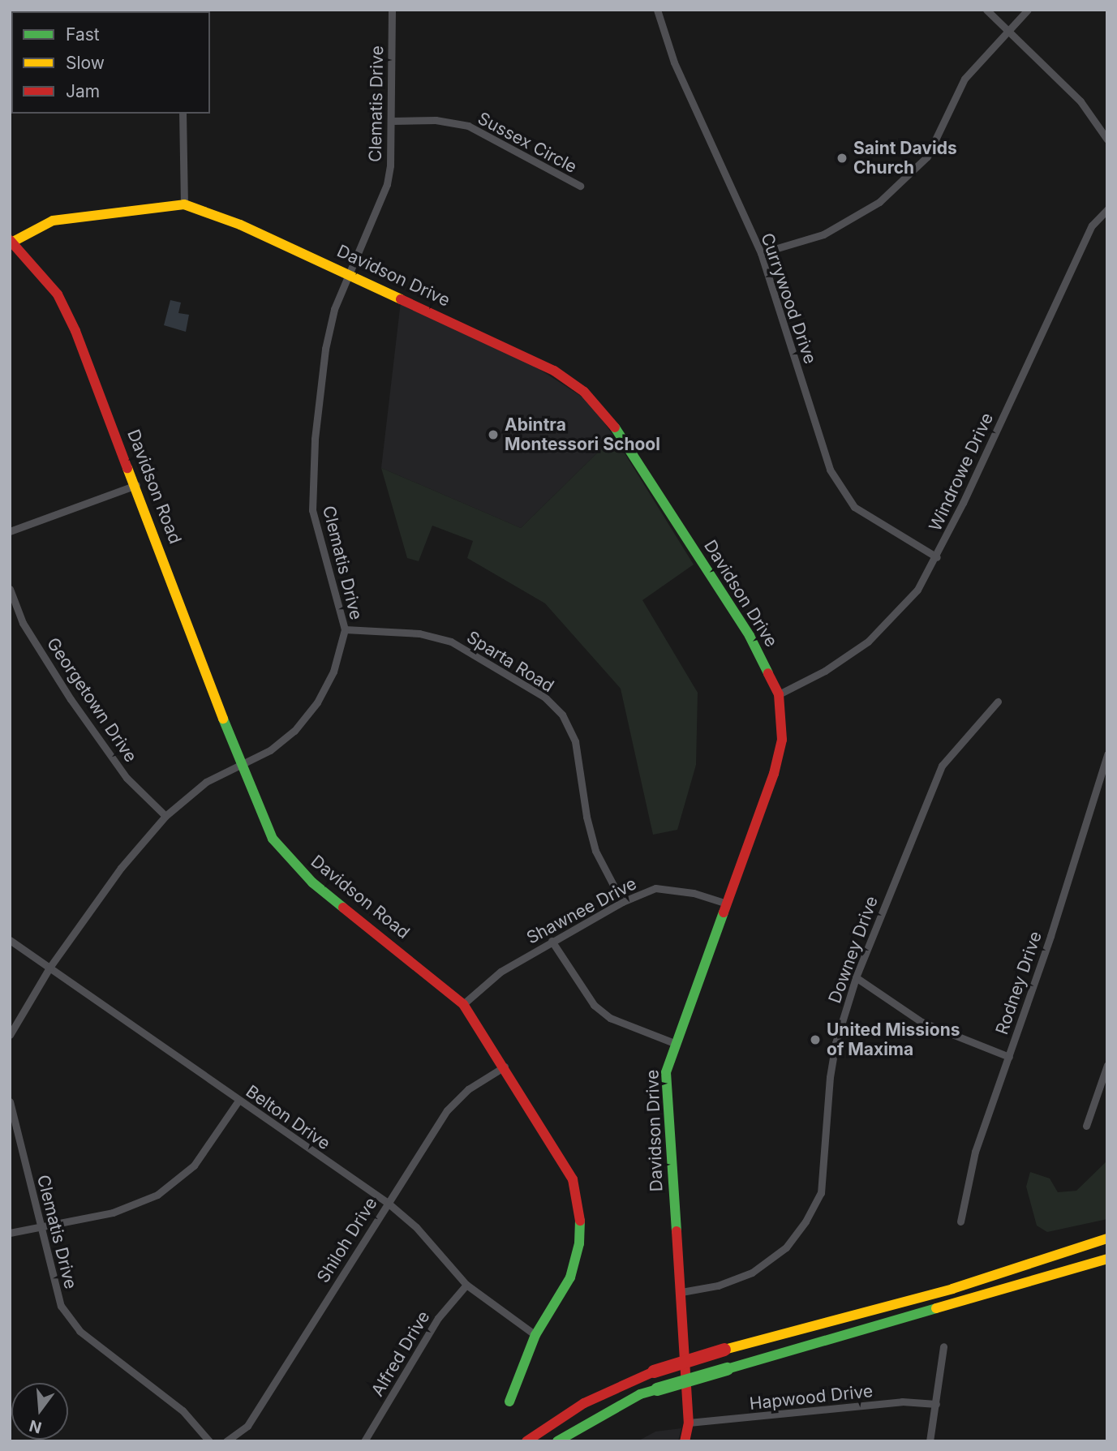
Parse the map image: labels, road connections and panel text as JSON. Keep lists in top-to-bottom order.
{
  "streets": {
    "main road": ["Davidson Drive", "Davidson Road"],
    "street": [
      "Clematis Drive",
      "Sussex Circle",
      "Currywood Drive",
      "Windrowe Drive",
      "Sparta Road",
      "Georgetown Drive",
      "Shawnee Drive",
      "Downey Drive",
      "Rodney Drive",
      "Belton Drive",
      "Shiloh Drive",
      "Alfred Drive",
      "Hapwood Drive"
    ]
  },
  "crossings": [
    ["Clematis Drive", "Sussex Circle"],
    ["Clematis Drive", "Davidson Drive"],
    ["Clematis Drive", "Davidson Road"],
    ["Clematis Drive", "Sparta Road"],
    ["Clematis Drive", "Georgetown Drive"],
    ["Clematis Drive", "Belton Drive"],
    ["Davidson Drive", "Windrowe Drive"],
    ["Davidson Drive", "Davidson Road"],
    ["Davidson Drive", "Shawnee Drive"],
    ["Davidson Drive", "Downey Drive"],
    ["Davidson Drive", "Hapwood Drive"],
    ["Currywood Drive", "Windrowe Drive"],
    ["Davidson Road", "Shawnee Drive"],
    ["Davidson Road", "Belton Drive"],
    ["Davidson Road", "Shiloh Drive"],
    ["Sparta Road", "Shawnee Drive"],
    ["Belton Drive", "Shiloh Drive"],
    ["Belton Drive", "Alfred Drive"]
  ],
  "places": ["Saint Davids Church", "Abintra Montessori School", "United Missions of Maxima"],
  "legend": ["Fast", "Slow", "Jam"],
  "north": "bottom"
}
